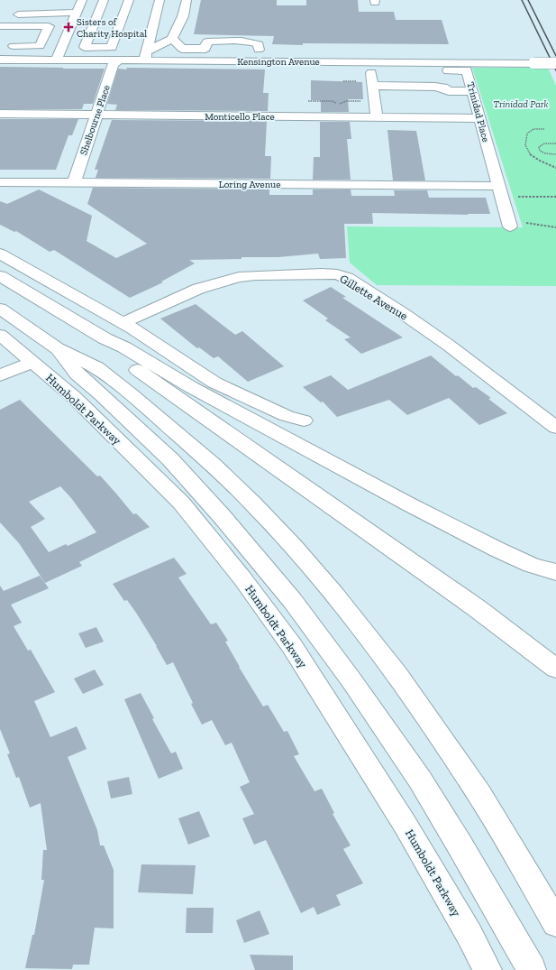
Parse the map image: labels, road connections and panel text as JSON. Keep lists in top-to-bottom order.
{
  "streets": {
    "street": [
      "Kensington Avenue",
      "Trinidad Place",
      "Monticello Place",
      "Shelbourne Place",
      "Loring Avenue",
      "Gillette Avenue",
      "Humboldt Parkway"
    ]
  },
  "crossings": [
    ["Kensington Avenue", "Trinidad Place"],
    ["Kensington Avenue", "Shelbourne Place"],
    ["Trinidad Place", "Monticello Place"],
    ["Trinidad Place", "Loring Avenue"],
    ["Monticello Place", "Shelbourne Place"],
    ["Shelbourne Place", "Loring Avenue"]
  ],
  "parks": ["Trinidad Park"],
  "places": {
    "health": ["Sisters of Charity Hospital"]
  }
}
